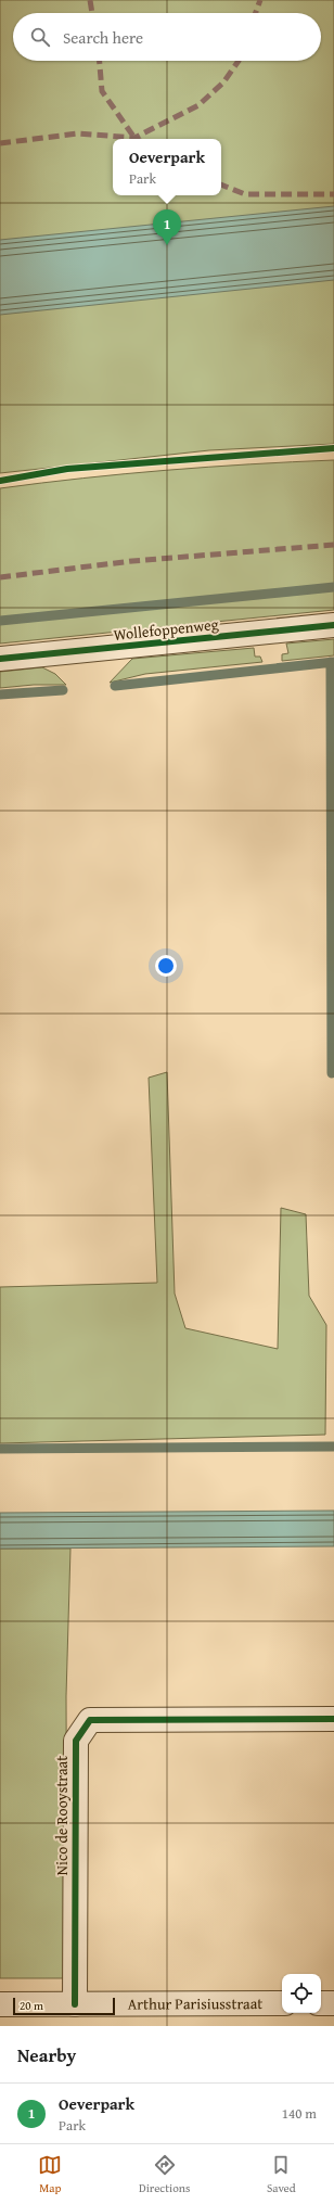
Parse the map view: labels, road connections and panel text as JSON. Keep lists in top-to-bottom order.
{
  "streets": {
    "street": ["Wollefoppenweg", "Nico de Rooystraat", "Arthur Parisiusstraat"]
  },
  "crossings": [
    ["Nico de Rooystraat", "Arthur Parisiusstraat"]
  ],
  "scale_bar": "20 m",
  "page": {
    "search": "Search here",
    "popup": ["Oeverpark", "Park"],
    "pins": "1",
    "scale": "20 m",
    "heading": "Nearby",
    "list": [
      {
        "mark": "1",
        "name": "Oeverpark",
        "note": "Park",
        "value": "140 m"
      }
    ],
    "nav": ["Map", "Directions", "Saved"]
  }
}
